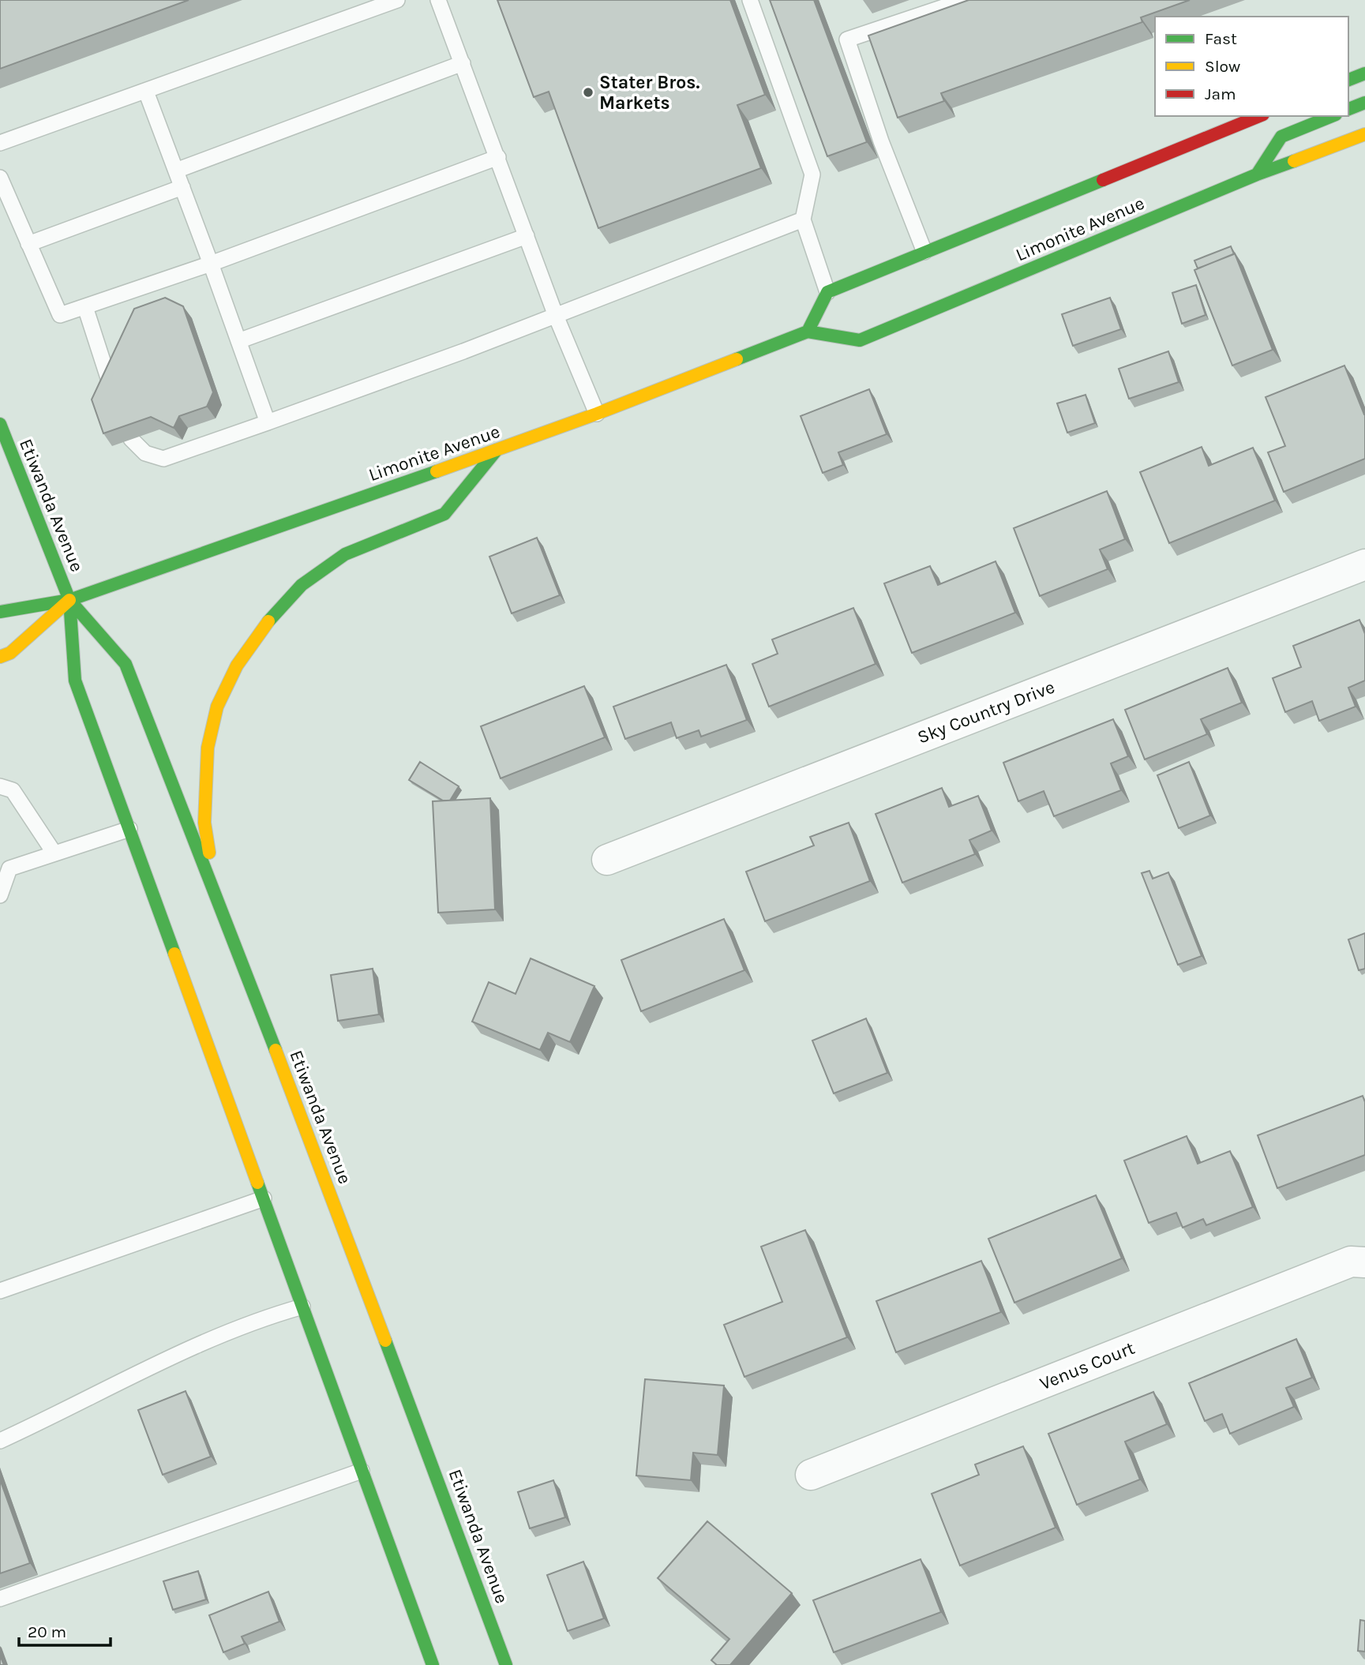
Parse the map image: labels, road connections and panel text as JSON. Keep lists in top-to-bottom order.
{
  "streets": {
    "main road": ["Limonite Avenue", "Etiwanda Avenue"],
    "street": ["Sky Country Drive", "Venus Court"]
  },
  "crossings": [
    ["Limonite Avenue", "Etiwanda Avenue"]
  ],
  "places": ["Stater Bros. Markets"],
  "legend": ["Fast", "Slow", "Jam"],
  "scale_bar": "20 m"
}
